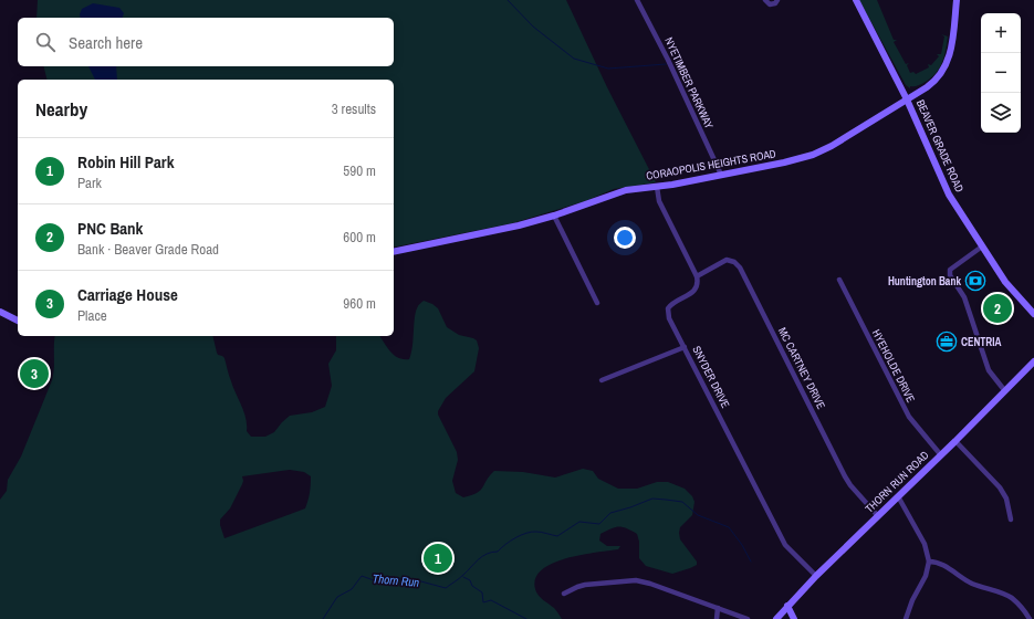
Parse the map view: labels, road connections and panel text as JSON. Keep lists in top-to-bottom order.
{
  "streets": {
    "street": [
      "NYETIMBER PARKWAY",
      "BEAVER GRADE ROAD",
      "CORAOPOLIS HEIGHTS ROAD",
      "HYEHOLDE DRIVE",
      "MC CARTNEY DRIVE",
      "SNYDER DRIVE",
      "THORN RUN ROAD"
    ]
  },
  "crossings": [
    ["NYETIMBER PARKWAY", "CORAOPOLIS HEIGHTS ROAD"],
    ["BEAVER GRADE ROAD", "CORAOPOLIS HEIGHTS ROAD"],
    ["HYEHOLDE DRIVE", "THORN RUN ROAD"],
    ["MC CARTNEY DRIVE", "SNYDER DRIVE"],
    ["MC CARTNEY DRIVE", "THORN RUN ROAD"],
    ["SNYDER DRIVE", "THORN RUN ROAD"]
  ],
  "water": ["Thorn Run"],
  "places": {
    "bank": ["Huntington Bank"],
    "office": ["CENTRIA"]
  },
  "page": {
    "map_buttons": ["+", "−"],
    "search": "Search here",
    "heading": ["Nearby", "3 results"],
    "list": [
      {
        "mark": "1",
        "name": "Robin Hill Park",
        "note": "Park",
        "value": "590 m"
      },
      {
        "mark": "2",
        "name": "PNC Bank",
        "note": "Bank · Beaver Grade Road",
        "value": "600 m"
      },
      {
        "mark": "3",
        "name": "Carriage House",
        "note": "Place",
        "value": "960 m"
      }
    ],
    "pins": ["2", "3", "1"]
  }
}
